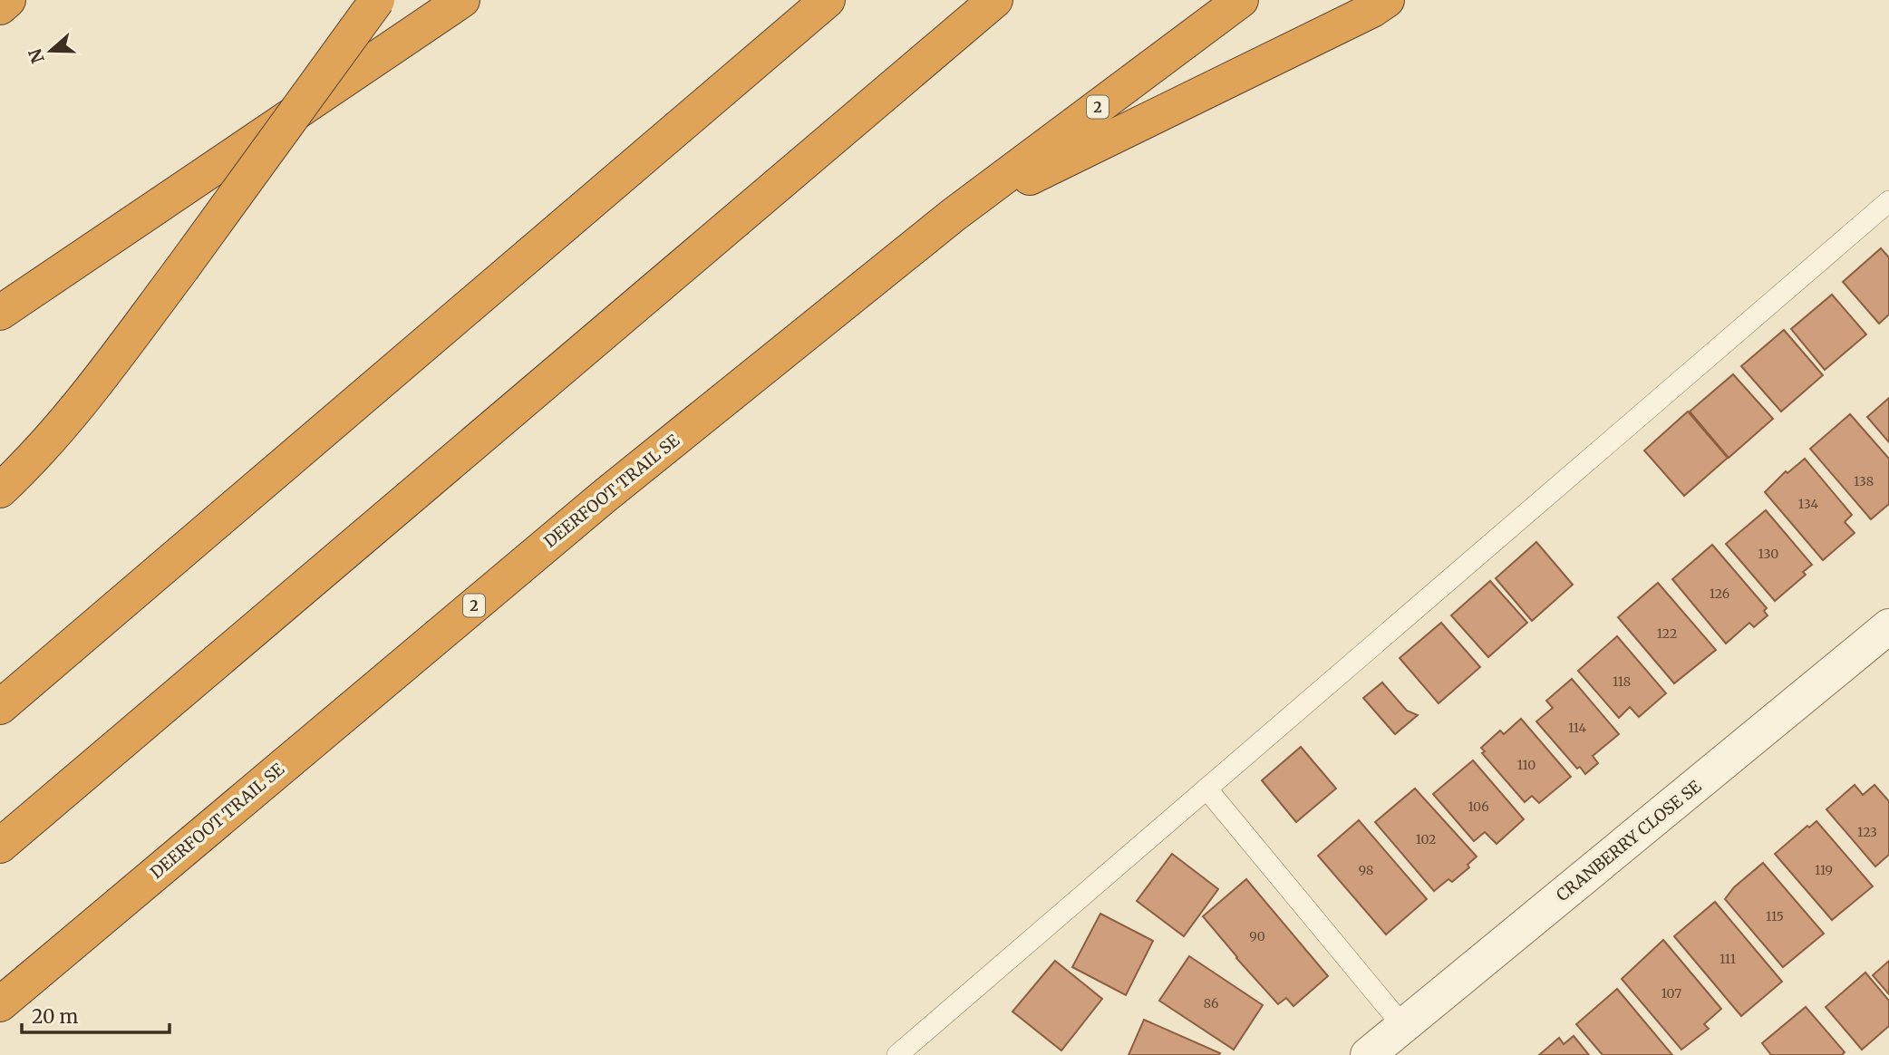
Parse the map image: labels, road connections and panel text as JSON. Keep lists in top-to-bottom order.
{
  "streets": {
    "highway": ["2", "DEERFOOT TRAIL SE"],
    "street": ["CRANBERRY CLOSE SE"]
  },
  "house_numbers": [
    "138",
    "134",
    "130",
    "126",
    "122",
    "118",
    "114",
    "110",
    "106",
    "123",
    "102",
    "98",
    "119",
    "115",
    "90",
    "111",
    "107",
    "86"
  ],
  "scale_bar": "20 m",
  "north": "left"
}
